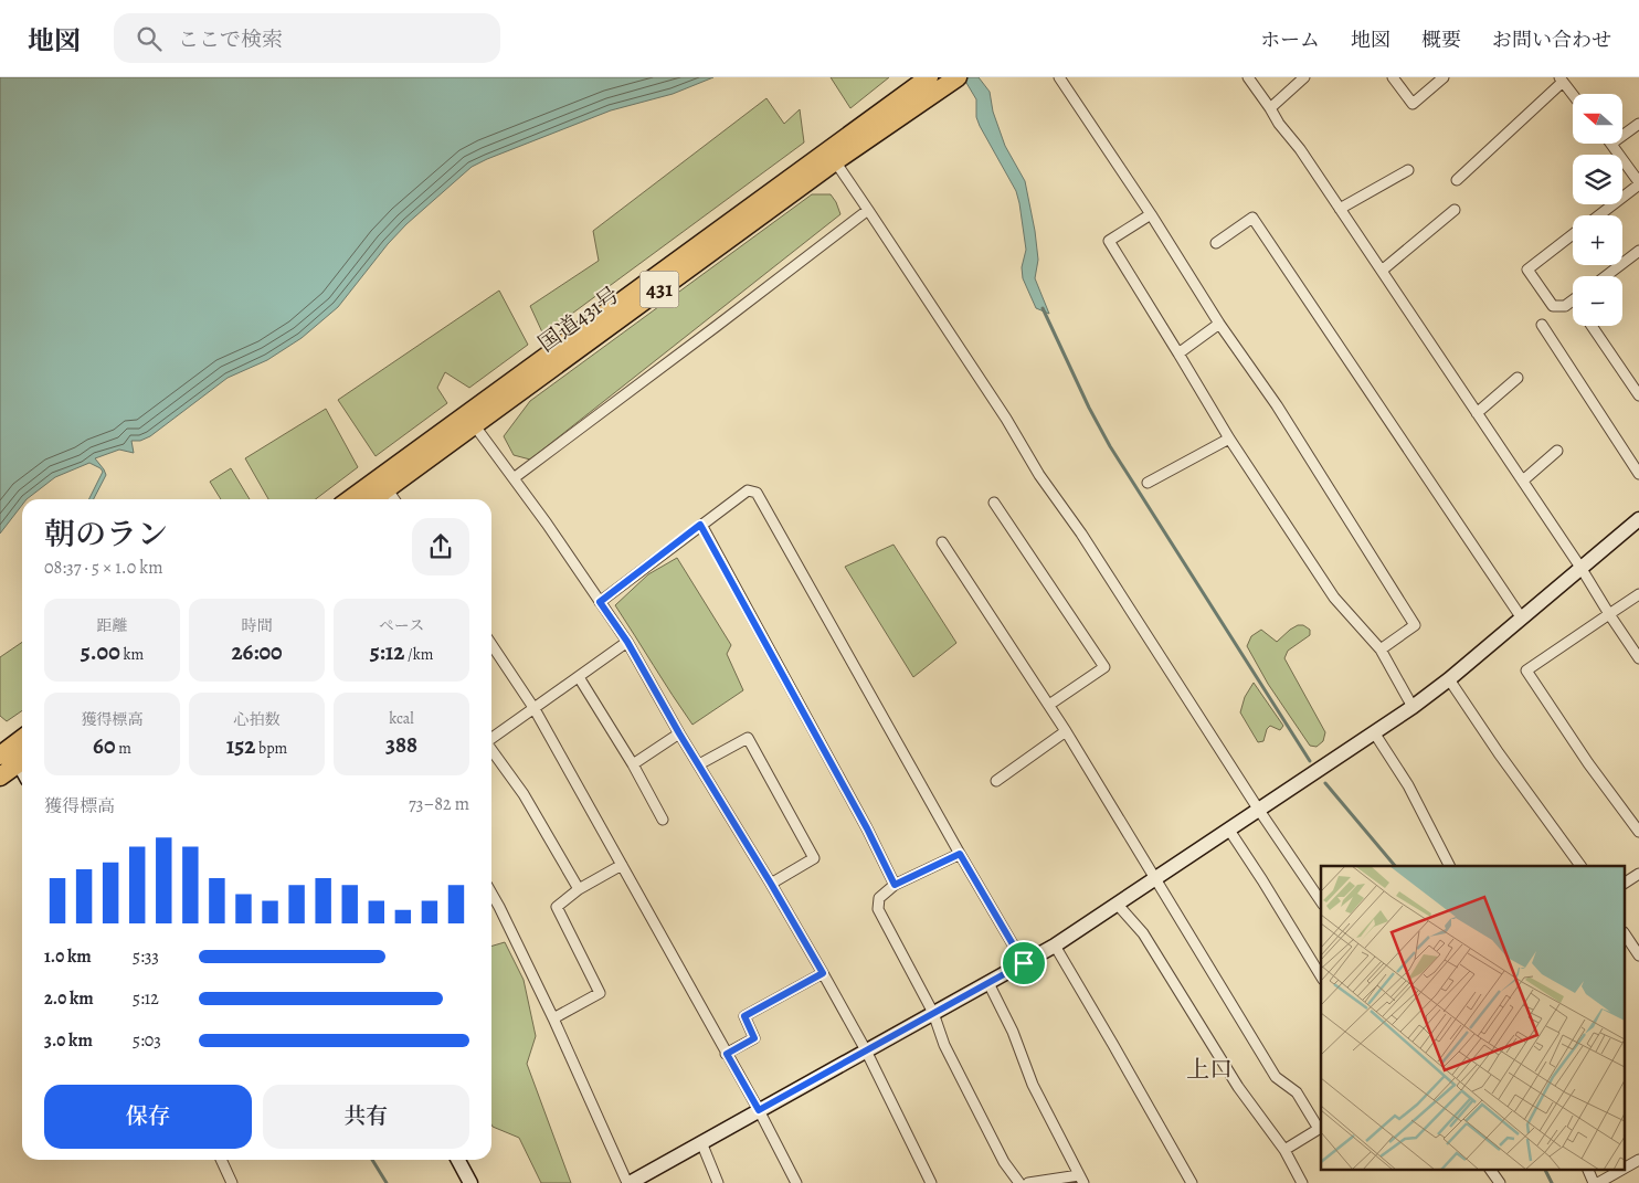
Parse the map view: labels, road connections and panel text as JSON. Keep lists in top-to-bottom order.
{
  "streets": {
    "highway": ["431", "国道431号"]
  },
  "districts": ["上口"],
  "north": "left",
  "page": {
    "header": "地図",
    "search": "ここで検索",
    "nav": [
      "ホーム",
      "地図",
      "概要",
      "お問い合わせ"
    ],
    "map_buttons": ["+", "−"],
    "heading": ["朝のラン", "08:37 · 5 × 1.0 km"],
    "stats": [
      ["距離", "5.00 km"],
      ["時間", "26:00"],
      ["ペース", "5:12 /km"],
      ["獲得標高", "60 m"],
      ["心拍数", "152 bpm"],
      ["kcal", "388"]
    ],
    "chart": ["獲得標高", "73–82 m"],
    "list": [
      {
        "name": "1.0 km",
        "note": "5:33"
      },
      {
        "name": "2.0 km",
        "note": "5:12"
      },
      {
        "name": "3.0 km",
        "note": "5:03"
      }
    ],
    "buttons": ["保存", "共有"]
  }
}
